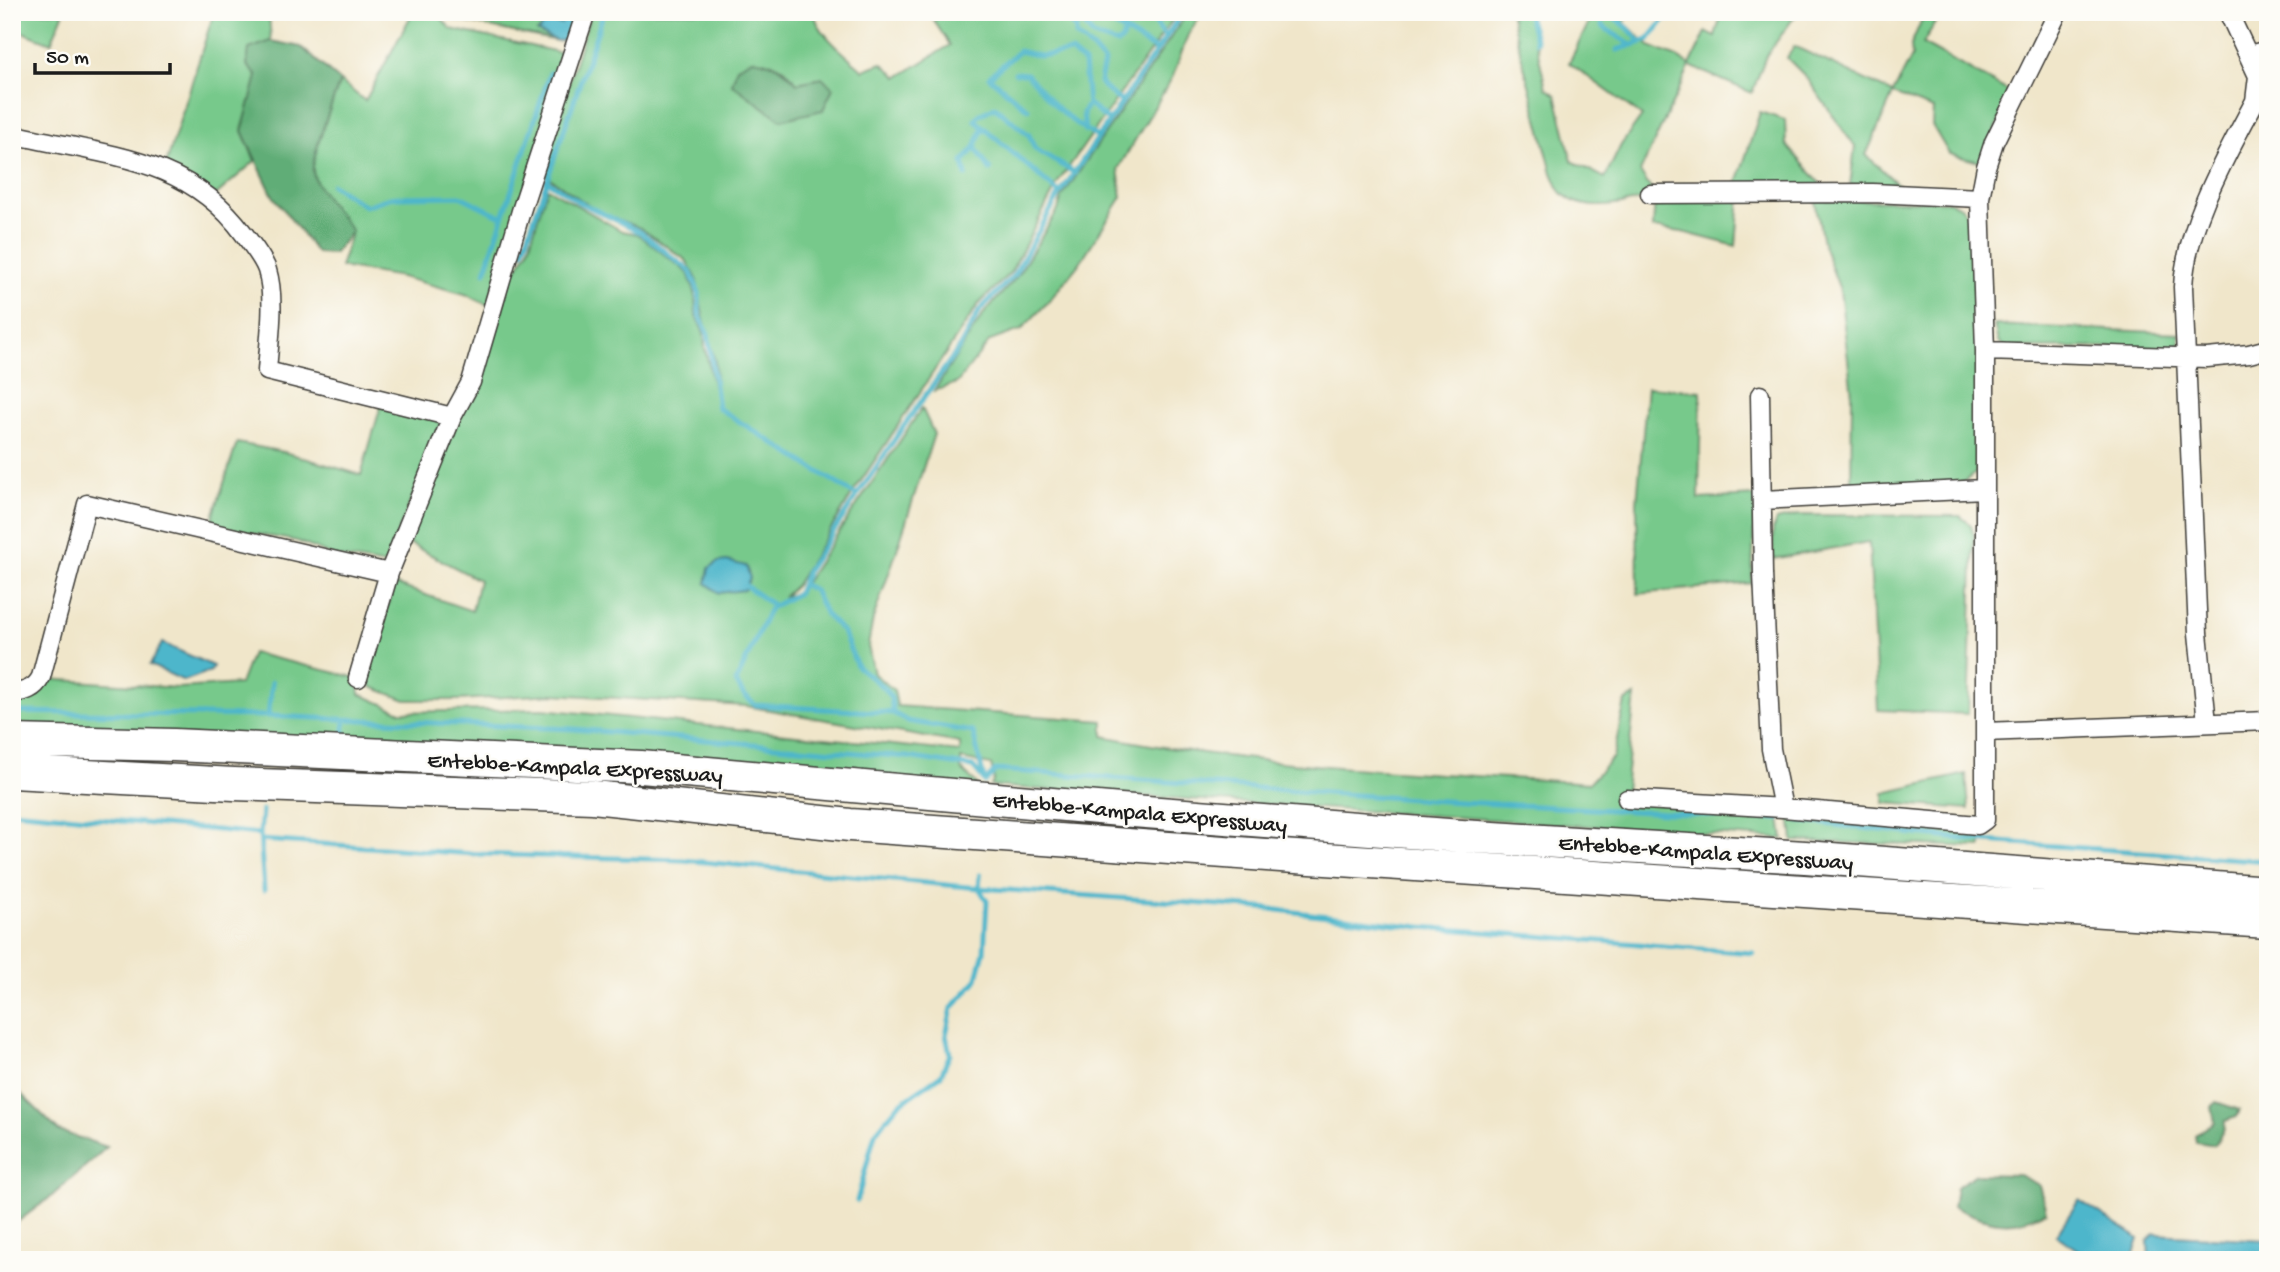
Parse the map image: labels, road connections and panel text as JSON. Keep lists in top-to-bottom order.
{
  "streets": {
    "highway": ["Entebbe-Kampala Expressway"]
  },
  "scale_bar": "50 m"
}
